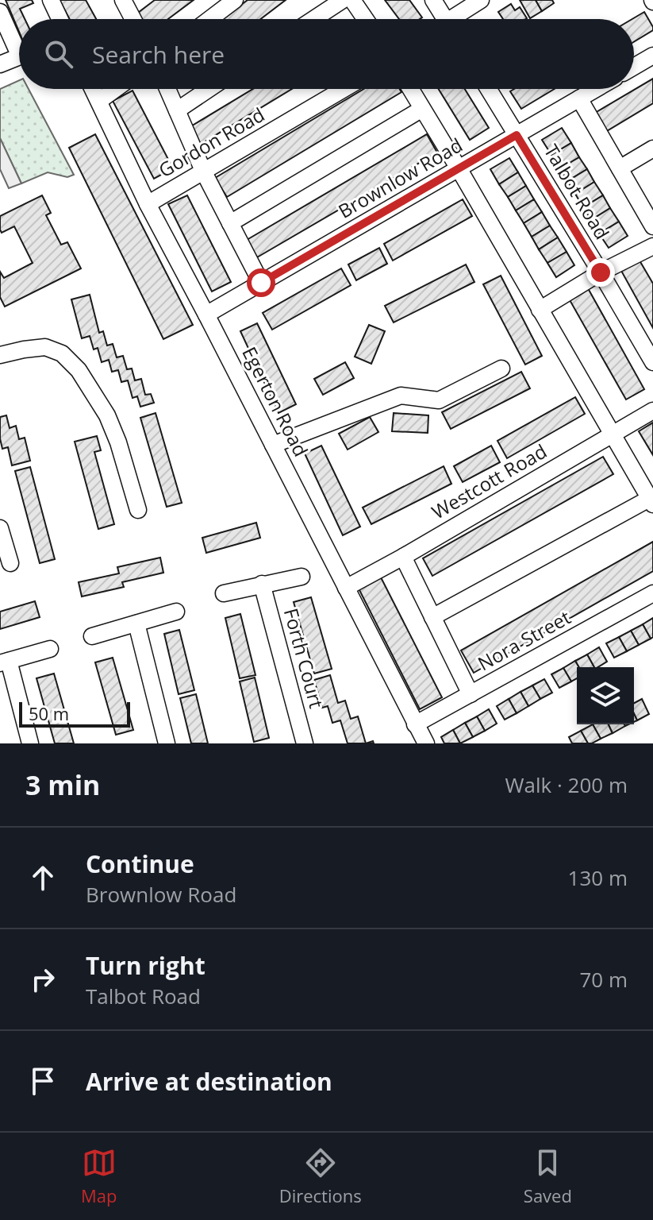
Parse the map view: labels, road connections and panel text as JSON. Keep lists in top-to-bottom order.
{
  "streets": {
    "street": [
      "Gordon Road",
      "Brownlow Road",
      "Talbot Road",
      "Egerton Road",
      "Westcott Road",
      "Nora Street",
      "Forth Court"
    ]
  },
  "crossings": [
    ["Gordon Road", "Egerton Road"],
    ["Brownlow Road", "Talbot Road"],
    ["Brownlow Road", "Egerton Road"],
    ["Egerton Road", "Westcott Road"],
    ["Egerton Road", "Nora Street"]
  ],
  "scale_bar": "50 m",
  "page": {
    "search": "Search here",
    "scale": "50 m",
    "heading": ["3 min", "Walk · 200 m"],
    "list": [
      ["Continue", "Brownlow Road", "130 m"],
      ["Turn right", "Talbot Road", "70 m"],
      "Arrive at destination"
    ],
    "nav": ["Map", "Directions", "Saved"]
  }
}
